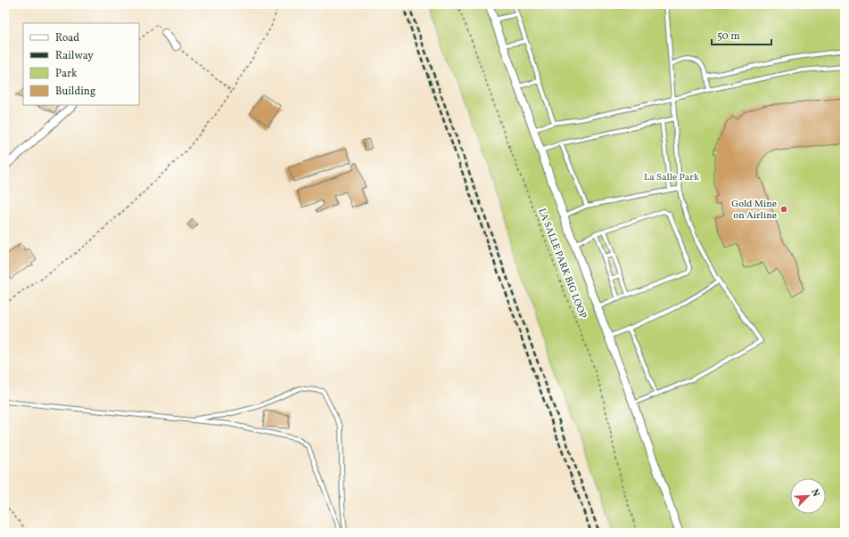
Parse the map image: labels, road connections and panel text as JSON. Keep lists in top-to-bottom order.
{
  "streets": {
    "path": ["LA SALLE PARK BIG LOOP"]
  },
  "parks": ["La Salle Park"],
  "places": ["Gold Mine on Airline"],
  "legend": [
    "Road",
    "Railway",
    "Park",
    "Building"
  ],
  "scale_bar": "50 m",
  "north": "top right"
}
